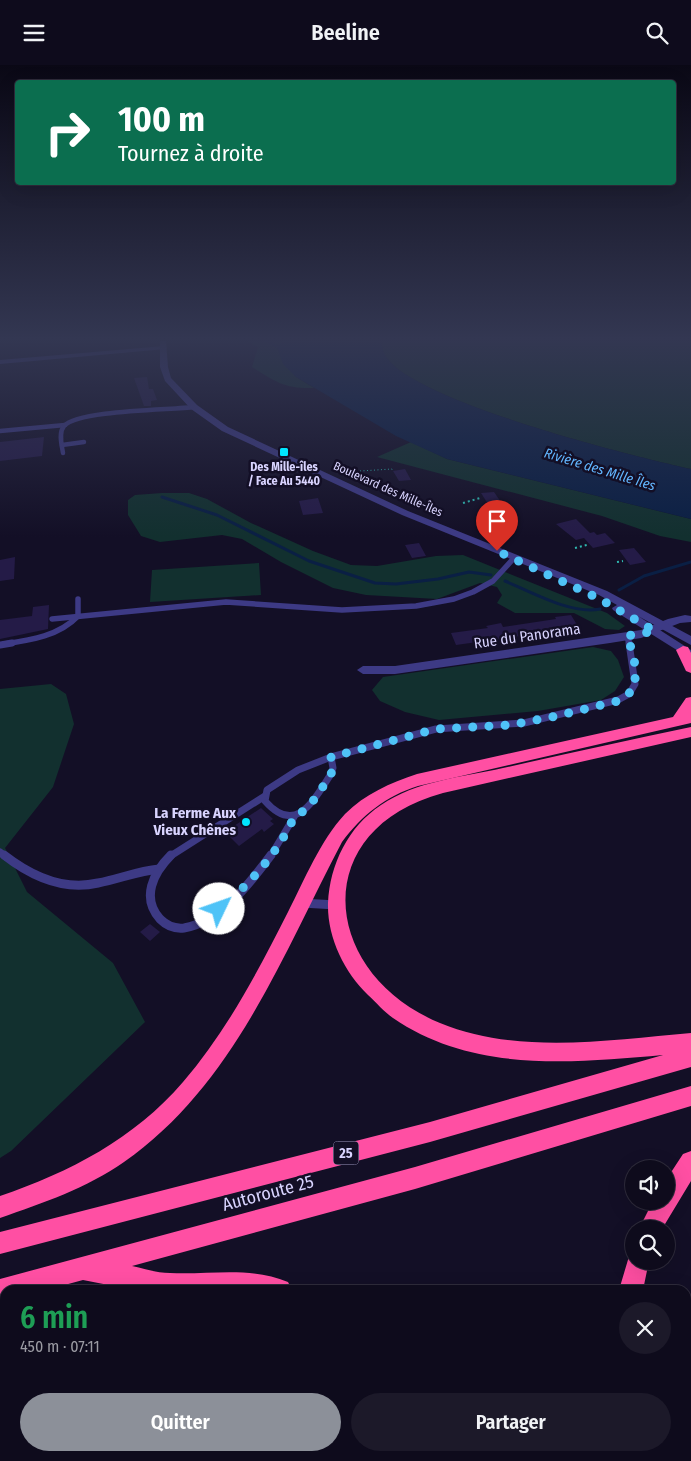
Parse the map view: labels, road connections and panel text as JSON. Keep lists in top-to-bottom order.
{
  "streets": {
    "highway": ["25", "Autoroute 25"],
    "street": ["Boulevard des Mille-Îles", "Rue du Panorama"]
  },
  "crossings": [
    ["Boulevard des Mille-Îles", "Rue du Panorama"]
  ],
  "water": ["Rivière des Mille Îles"],
  "places": {
    "transit": ["Des Mille-îles / Face Au 5440"],
    "other": ["La Ferme Aux Vieux Chênes"]
  },
  "page": {
    "header": "Beeline",
    "turn": ["100 m", "Tournez à droite"],
    "heading": ["6 min", "450 m · 07:11"],
    "buttons": ["Quitter", "Partager"]
  }
}
